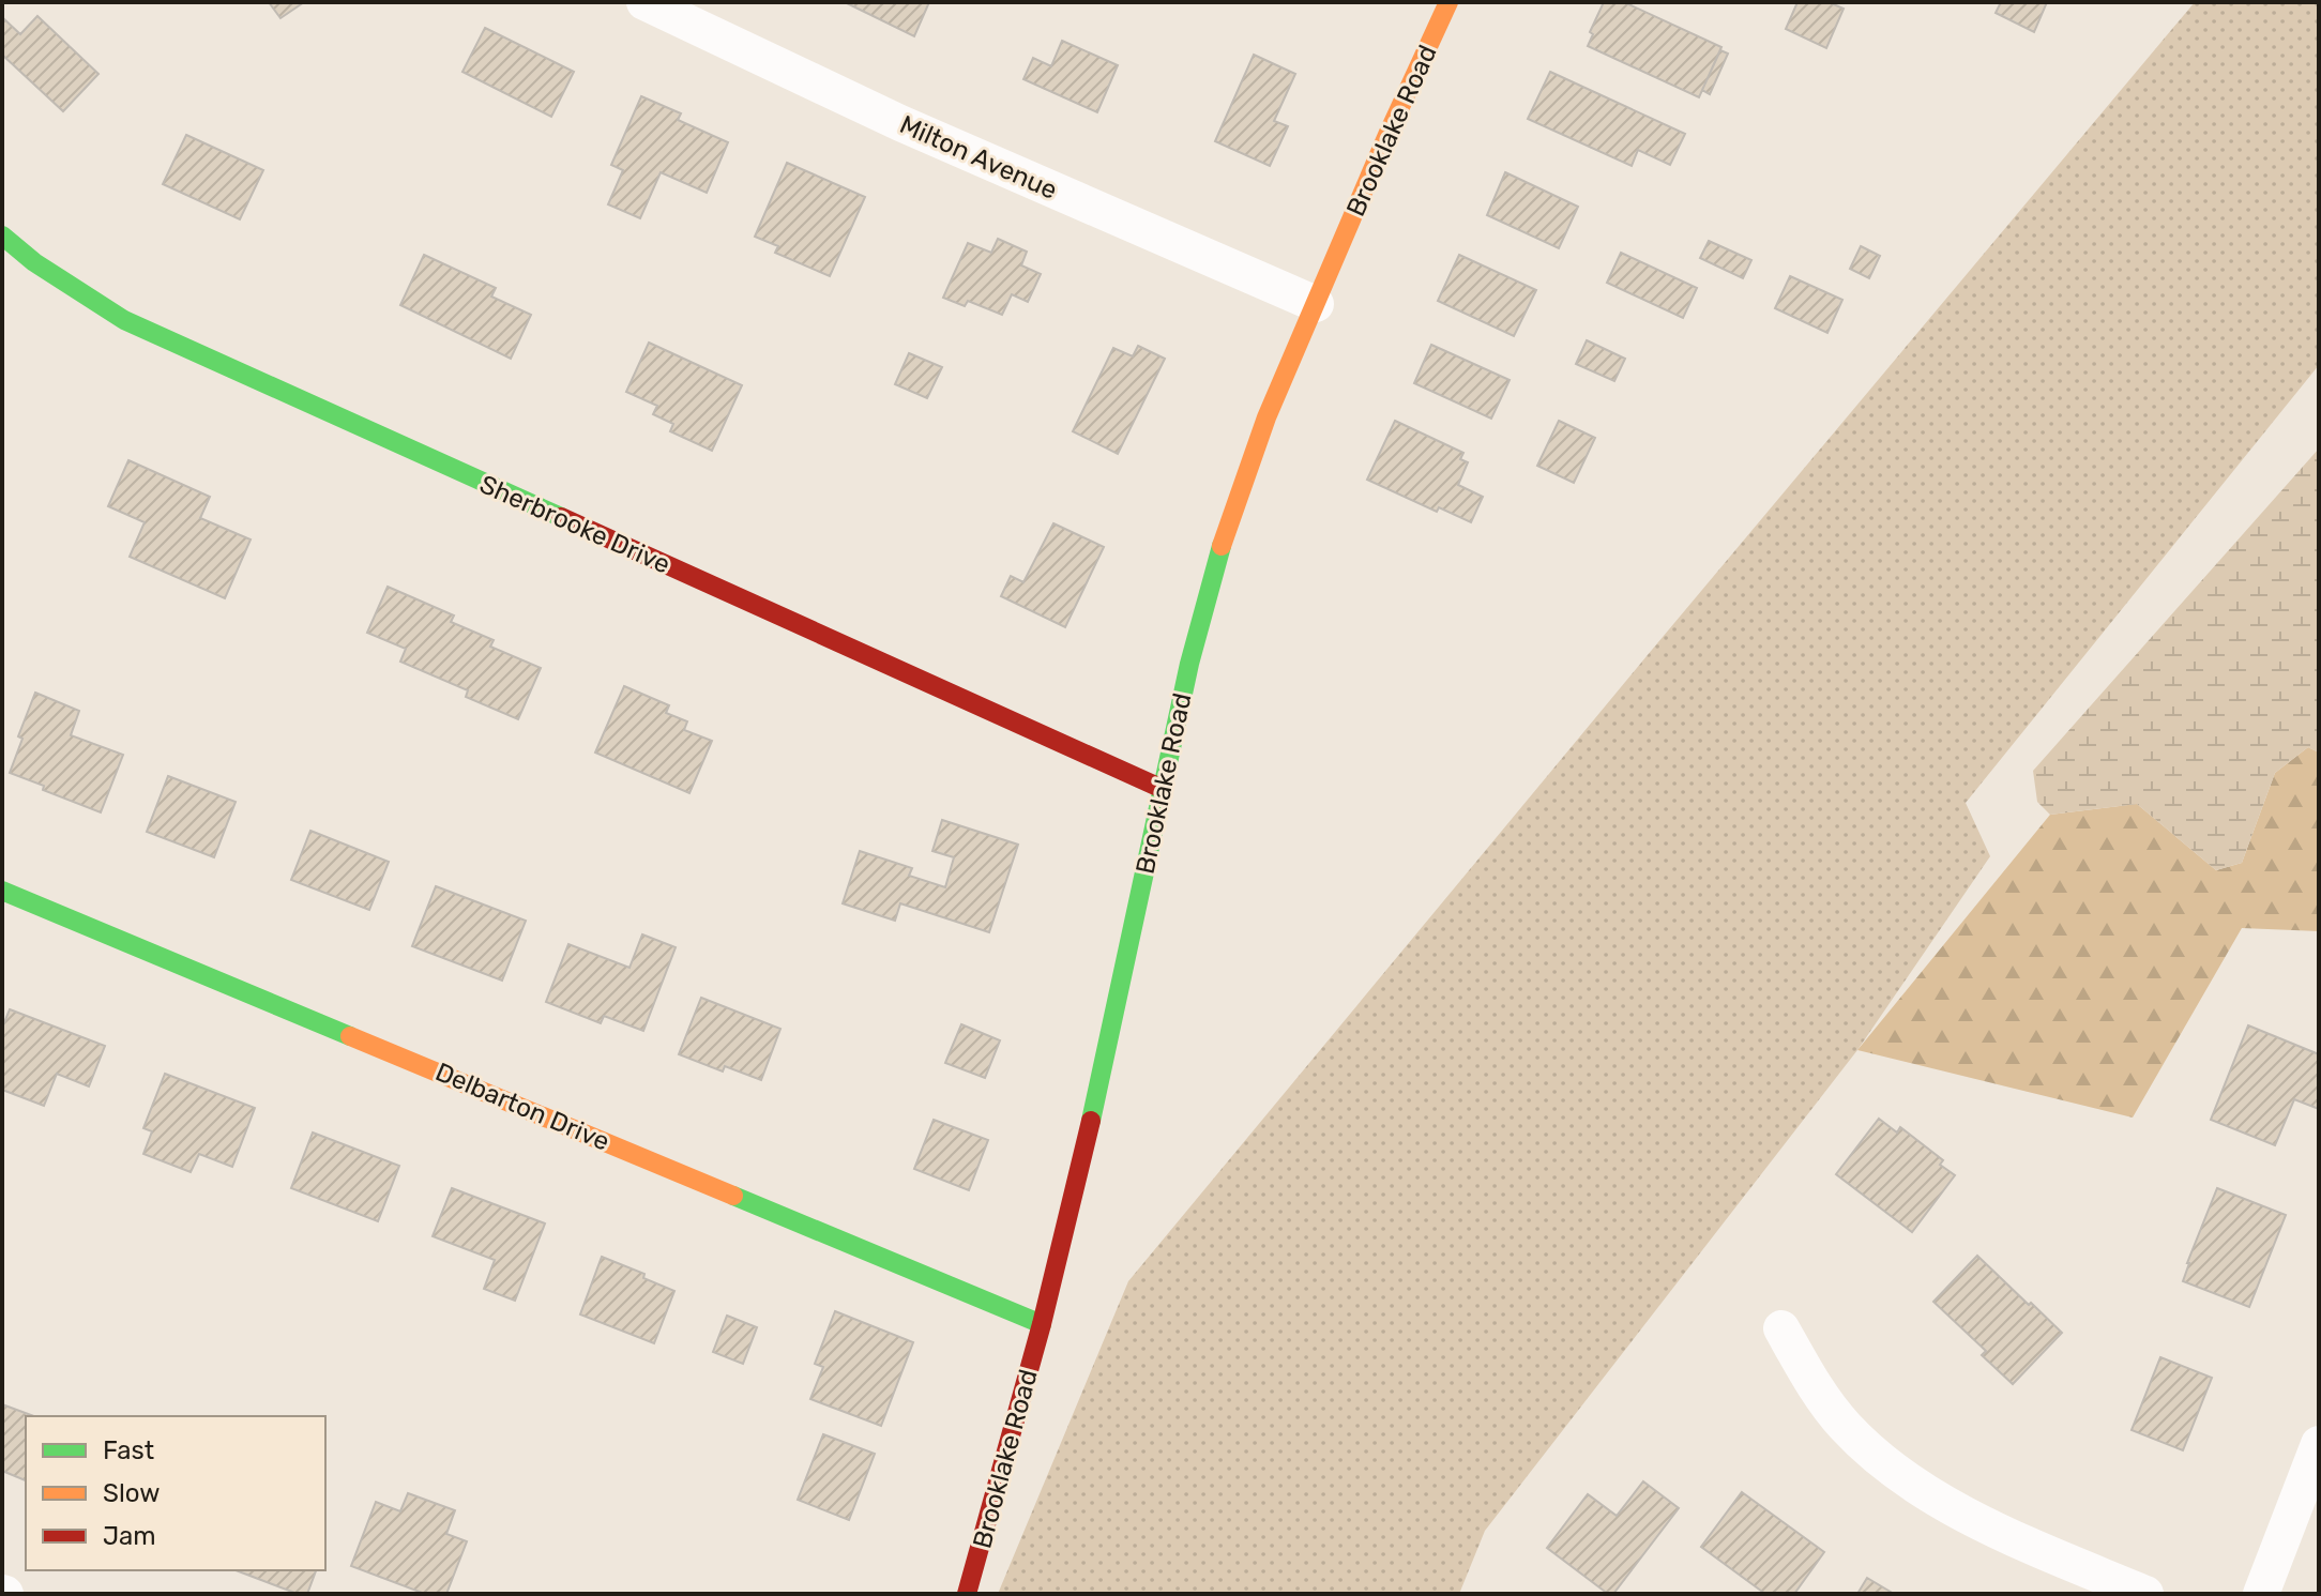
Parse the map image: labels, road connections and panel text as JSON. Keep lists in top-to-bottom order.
{
  "streets": {
    "street": [
      "Brooklake Road",
      "Milton Avenue",
      "Sherbrooke Drive",
      "Delbarton Drive"
    ]
  },
  "crossings": [
    ["Brooklake Road", "Milton Avenue"],
    ["Brooklake Road", "Sherbrooke Drive"],
    ["Brooklake Road", "Delbarton Drive"]
  ],
  "legend": ["Fast", "Slow", "Jam"]
}
